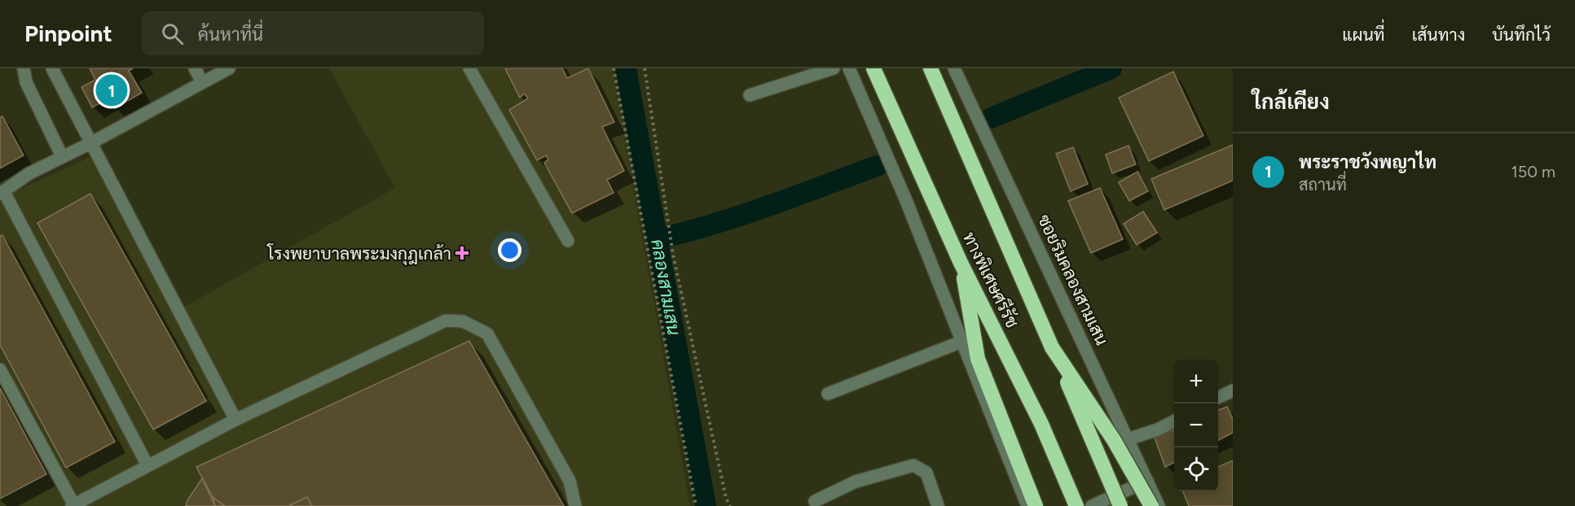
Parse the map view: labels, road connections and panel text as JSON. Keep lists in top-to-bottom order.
{
  "streets": {
    "highway": ["ทางพิเศษศรีรัช"],
    "street": ["ซอยริมคลองสามเสน"]
  },
  "water": ["คลองสามเสน"],
  "places": {
    "health": ["โรงพยาบาลพระมงกุฎเกล้า"]
  },
  "page": {
    "header": "Pinpoint",
    "search": "ค้นหาที่นี่",
    "nav": ["แผนที่", "เส้นทาง", "บันทึกไว้"],
    "heading": "ใกล้เคียง",
    "pins": "1",
    "list": [
      {
        "mark": "1",
        "name": "พระราชวังพญาไท",
        "note": "สถานที่",
        "value": "150 m"
      }
    ],
    "map_buttons": ["+", "−"]
  }
}
